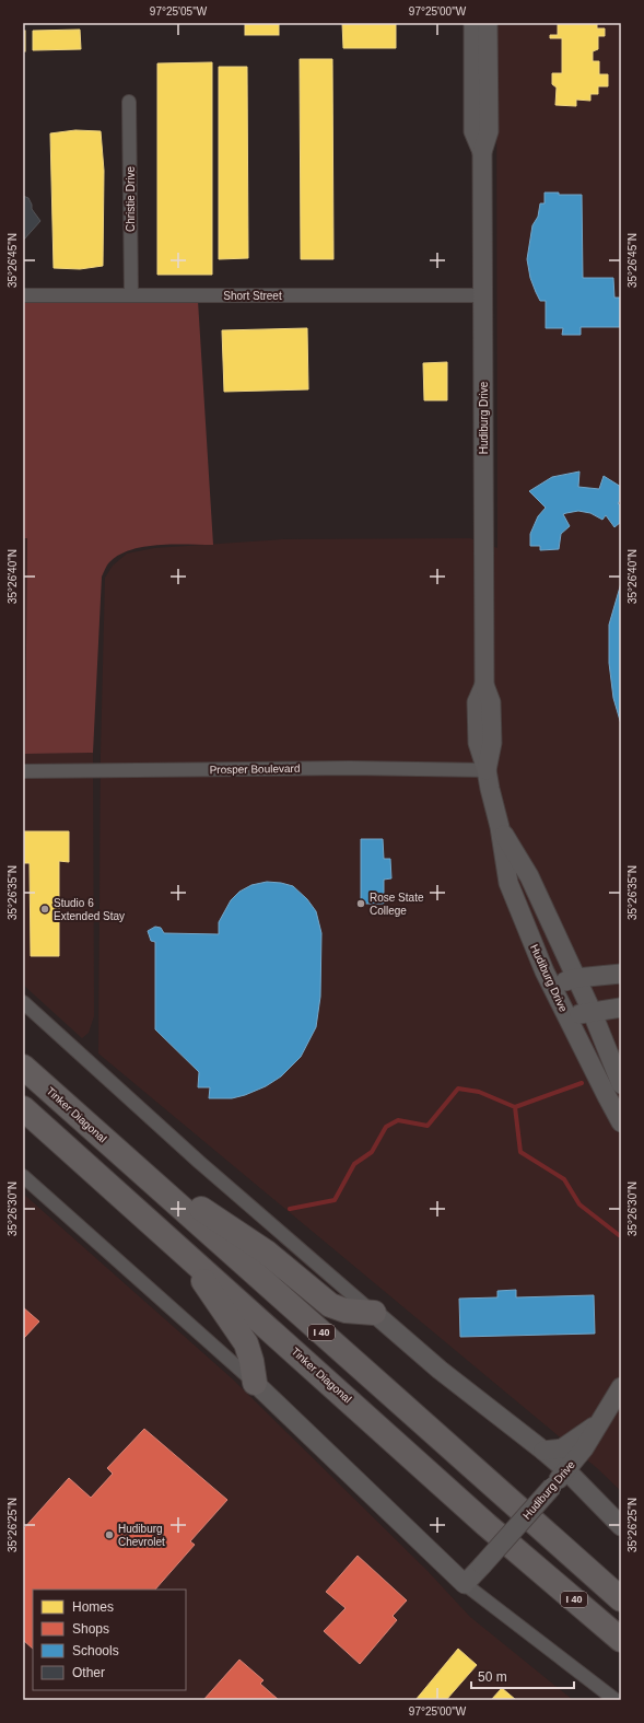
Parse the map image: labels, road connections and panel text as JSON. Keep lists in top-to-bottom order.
{
  "streets": {
    "highway": ["Tinker Diagonal", "I 40"],
    "street": [
      "Christie Drive",
      "Short Street",
      "Hudiburg Drive",
      "Prosper Boulevard"
    ]
  },
  "crossings": [
    ["Christie Drive", "Short Street"],
    ["Short Street", "Hudiburg Drive"],
    ["Hudiburg Drive", "Prosper Boulevard"]
  ],
  "places": ["Rose State College", "Studio 6 Extended Stay", "Hudiburg Chevrolet"],
  "legend": [
    "Homes",
    "Shops",
    "Schools",
    "Other"
  ],
  "scale_bar": "50 m",
  "coordinates": [
    "97°25'05\"W",
    "97°25'00\"W",
    "35°26'45\"N",
    "35°26'40\"N",
    "35°26'35\"N",
    "35°26'30\"N",
    "35°26'25\"N"
  ]
}
